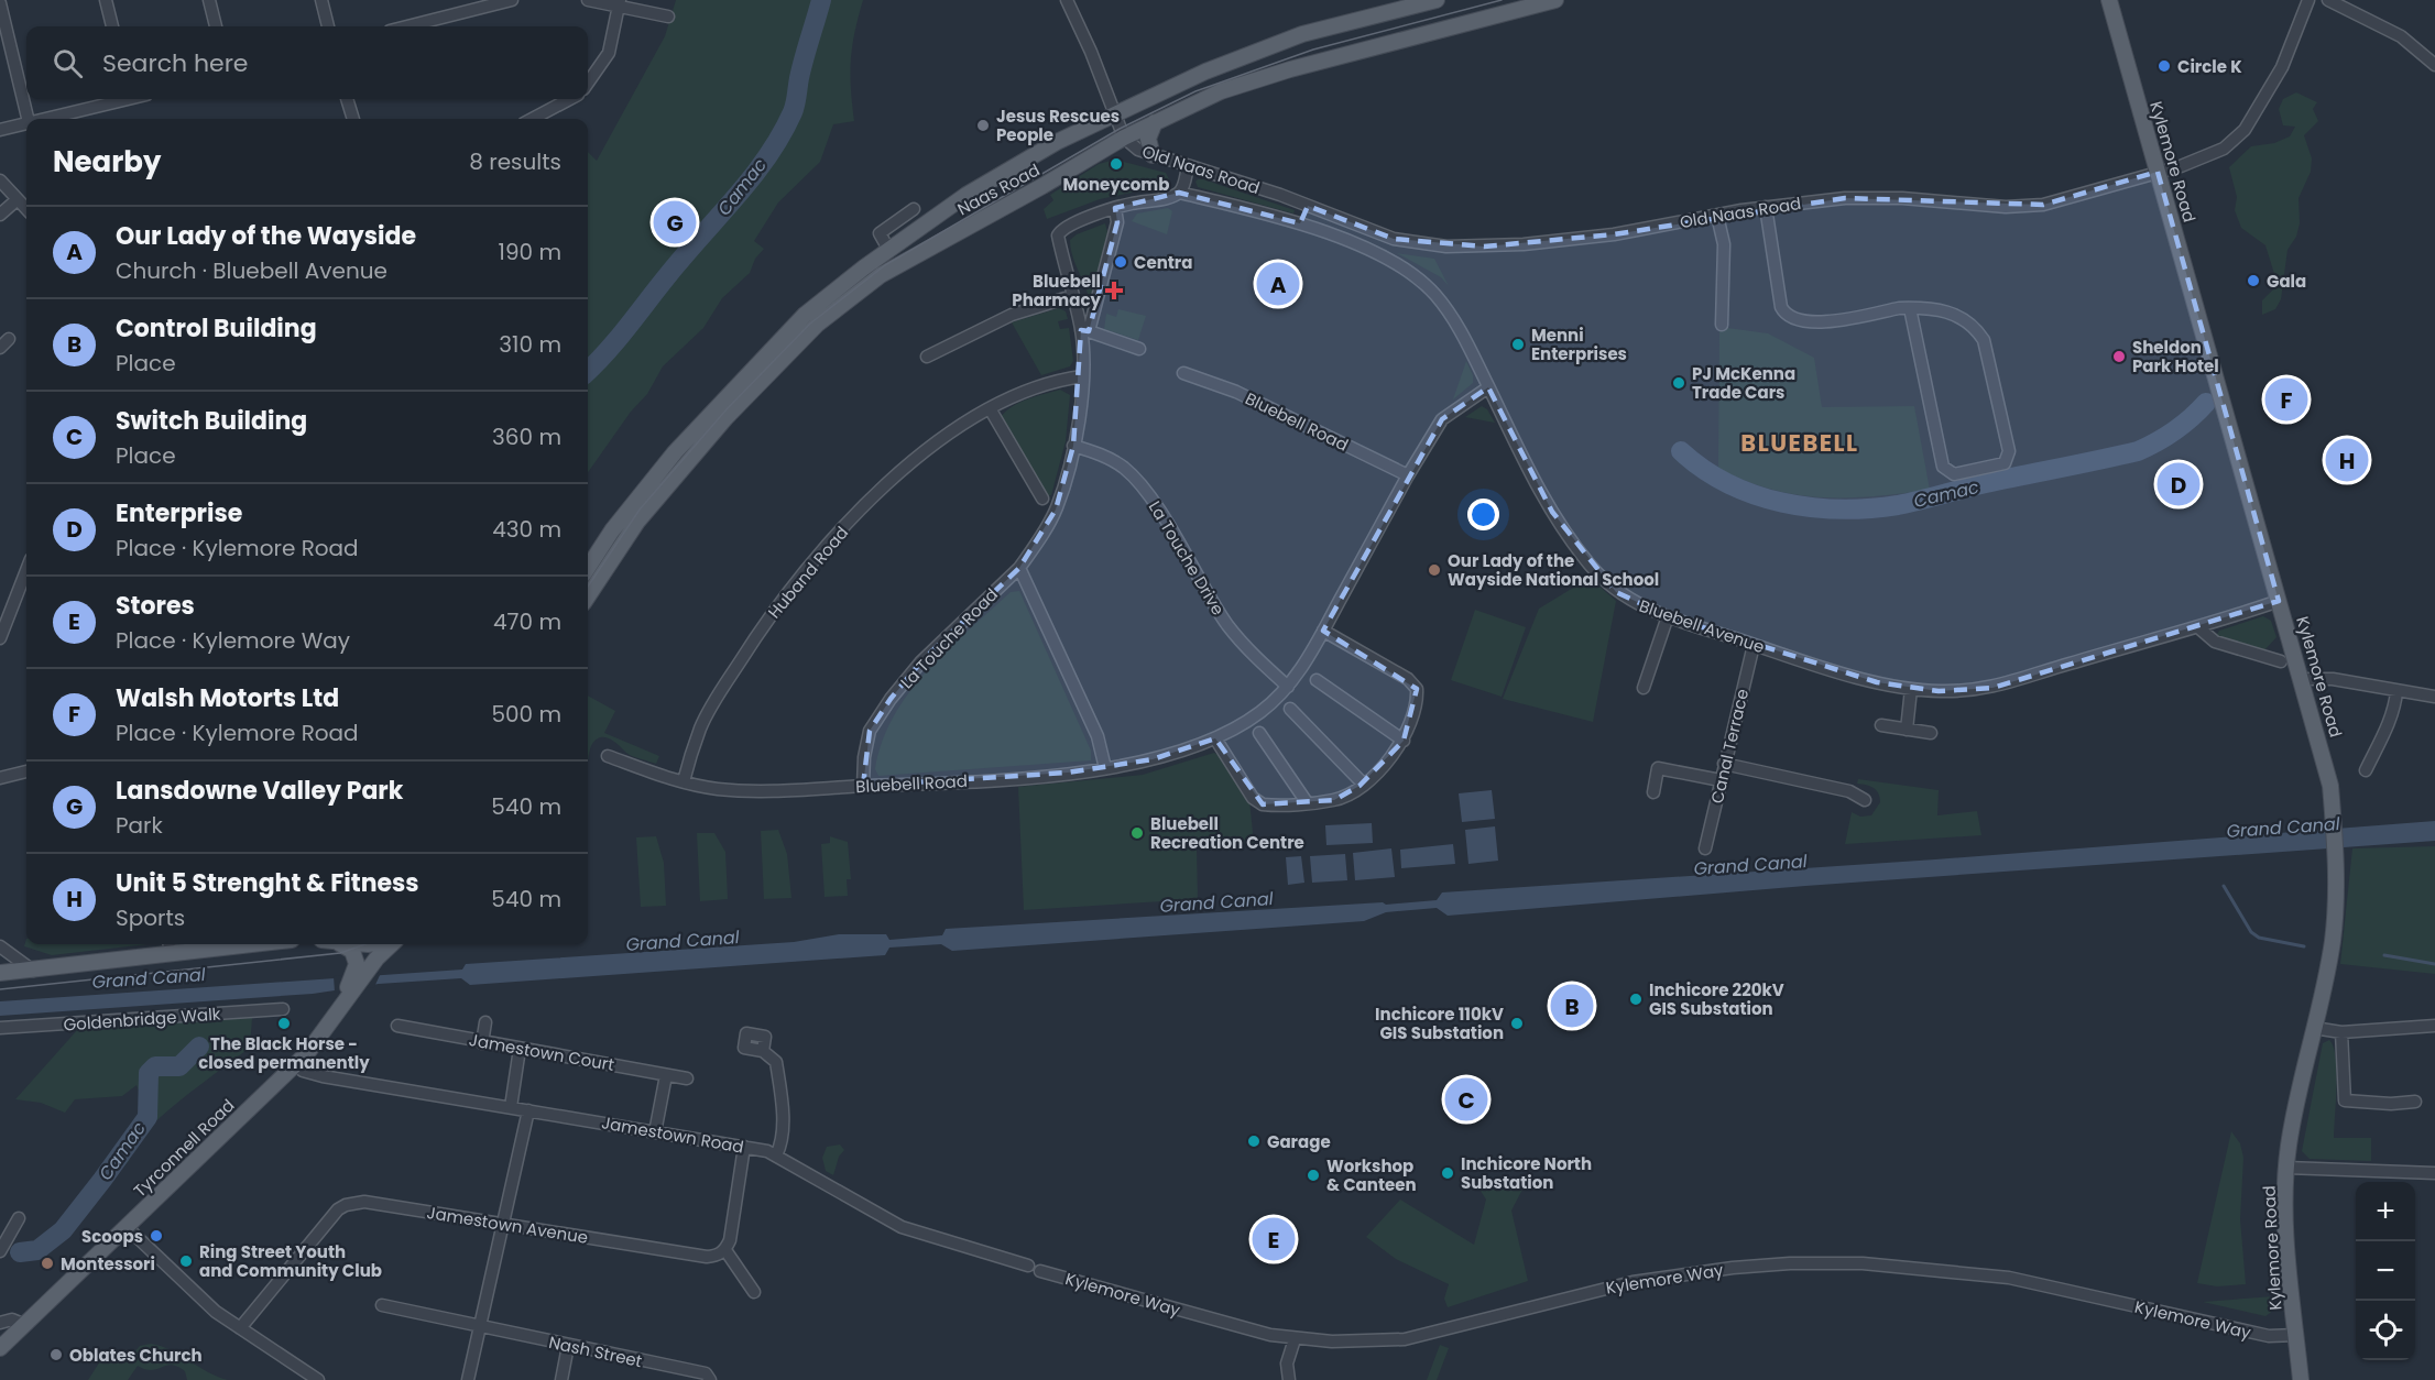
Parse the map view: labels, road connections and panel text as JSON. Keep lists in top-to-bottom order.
{
  "streets": {
    "main road": ["Kylemore Road", "Naas Road", "Tyrconnell Road"],
    "street": [
      "Old Naas Road",
      "Bluebell Road",
      "La Touche Drive",
      "Huband Road",
      "Bluebell Avenue",
      "La Touche Road",
      "Canal Terrace",
      "Goldenbridge Walk",
      "Jamestown Court",
      "Jamestown Road",
      "Jamestown Avenue",
      "Kylemore Way",
      "Nash Street"
    ]
  },
  "crossings": [
    ["Kylemore Road", "Old Naas Road"],
    ["Kylemore Road", "Bluebell Avenue"],
    ["Kylemore Road", "Kylemore Way"],
    ["Old Naas Road", "Naas Road"],
    ["Bluebell Road", "La Touche Drive"],
    ["Bluebell Road", "Huband Road"],
    ["Bluebell Road", "Bluebell Avenue"],
    ["Bluebell Road", "La Touche Road"],
    ["La Touche Drive", "La Touche Road"],
    ["Huband Road", "La Touche Road"],
    ["Bluebell Avenue", "La Touche Road"],
    ["Bluebell Avenue", "Canal Terrace"],
    ["Jamestown Road", "Tyrconnell Road"]
  ],
  "districts": ["BLUEBELL"],
  "water": ["Camac", "Grand Canal"],
  "places": {
    "other": [
      "Circle K",
      "Jesus Rescues People",
      "Moneycomb",
      "Centra",
      "Gala",
      "Menni Enterprises",
      "Sheldon Park Hotel",
      "PJ McKenna Trade Cars",
      "Our Lady of the Wayside National School",
      "Bluebell Recreation Centre",
      "Inchicore 220kV GIS Substation",
      "The Black Horse - closed permanently",
      "Inchicore 110kV GIS Substation",
      "Garage",
      "Inchicore North Substation",
      "Workshop & Canteen",
      "Scoops",
      "Ring Street Youth and Community Club",
      "Montessori",
      "Oblates Church"
    ],
    "health": ["Bluebell Pharmacy"]
  },
  "page": {
    "search": "Search here",
    "heading": ["Nearby", "8 results"],
    "pins": [
      "G",
      "A",
      "F",
      "H",
      "D",
      "B",
      "C",
      "E"
    ],
    "list": [
      {
        "mark": "A",
        "name": "Our Lady of the Wayside",
        "note": "Church · Bluebell Avenue",
        "value": "190 m"
      },
      {
        "mark": "B",
        "name": "Control Building",
        "note": "Place",
        "value": "310 m"
      },
      {
        "mark": "C",
        "name": "Switch Building",
        "note": "Place",
        "value": "360 m"
      },
      {
        "mark": "D",
        "name": "Enterprise",
        "note": "Place · Kylemore Road",
        "value": "430 m"
      },
      {
        "mark": "E",
        "name": "Stores",
        "note": "Place · Kylemore Way",
        "value": "470 m"
      },
      {
        "mark": "F",
        "name": "Walsh Motorts Ltd",
        "note": "Place · Kylemore Road",
        "value": "500 m"
      },
      {
        "mark": "G",
        "name": "Lansdowne Valley Park",
        "note": "Park",
        "value": "540 m"
      },
      {
        "mark": "H",
        "name": "Unit 5 Strenght & Fitness",
        "note": "Sports",
        "value": "540 m"
      }
    ],
    "map_buttons": ["+", "−"]
  }
}
